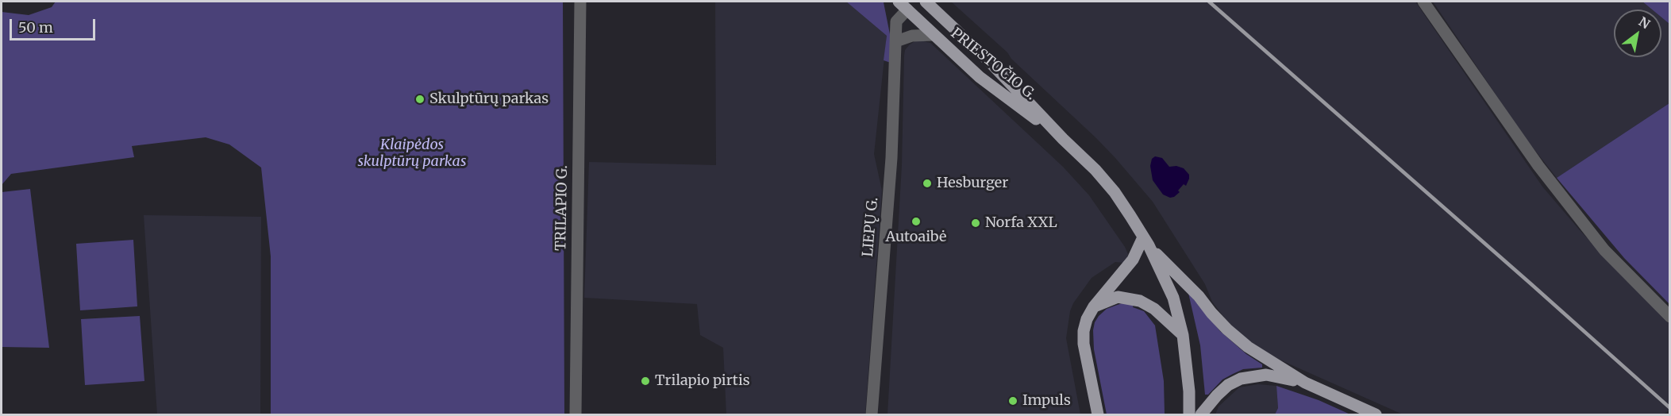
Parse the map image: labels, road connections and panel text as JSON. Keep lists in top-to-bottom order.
{
  "streets": {
    "main road": ["PRIESTOČIO G."],
    "street": ["TRILAPIO G.", "LIEPŲ G."]
  },
  "crossings": [
    ["PRIESTOČIO G.", "LIEPŲ G."]
  ],
  "parks": ["Klaipėdos skulptūrų parkas"],
  "places": [
    "Skulptūrų parkas",
    "Hesburger",
    "Autoaibė",
    "Norfa XXL",
    "Trilapio pirtis",
    "Impuls"
  ],
  "scale_bar": "50 m",
  "north": "top right"
}
